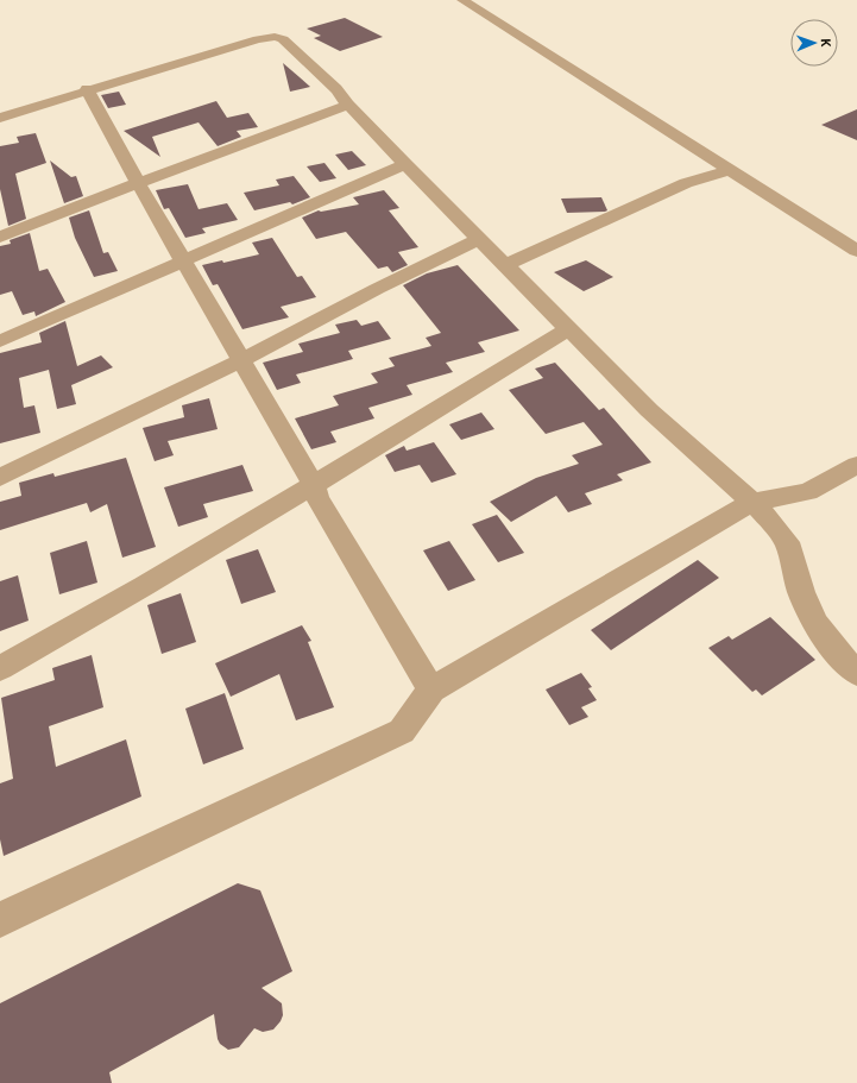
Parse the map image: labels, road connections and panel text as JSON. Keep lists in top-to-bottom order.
{
  "north": "right"
}
